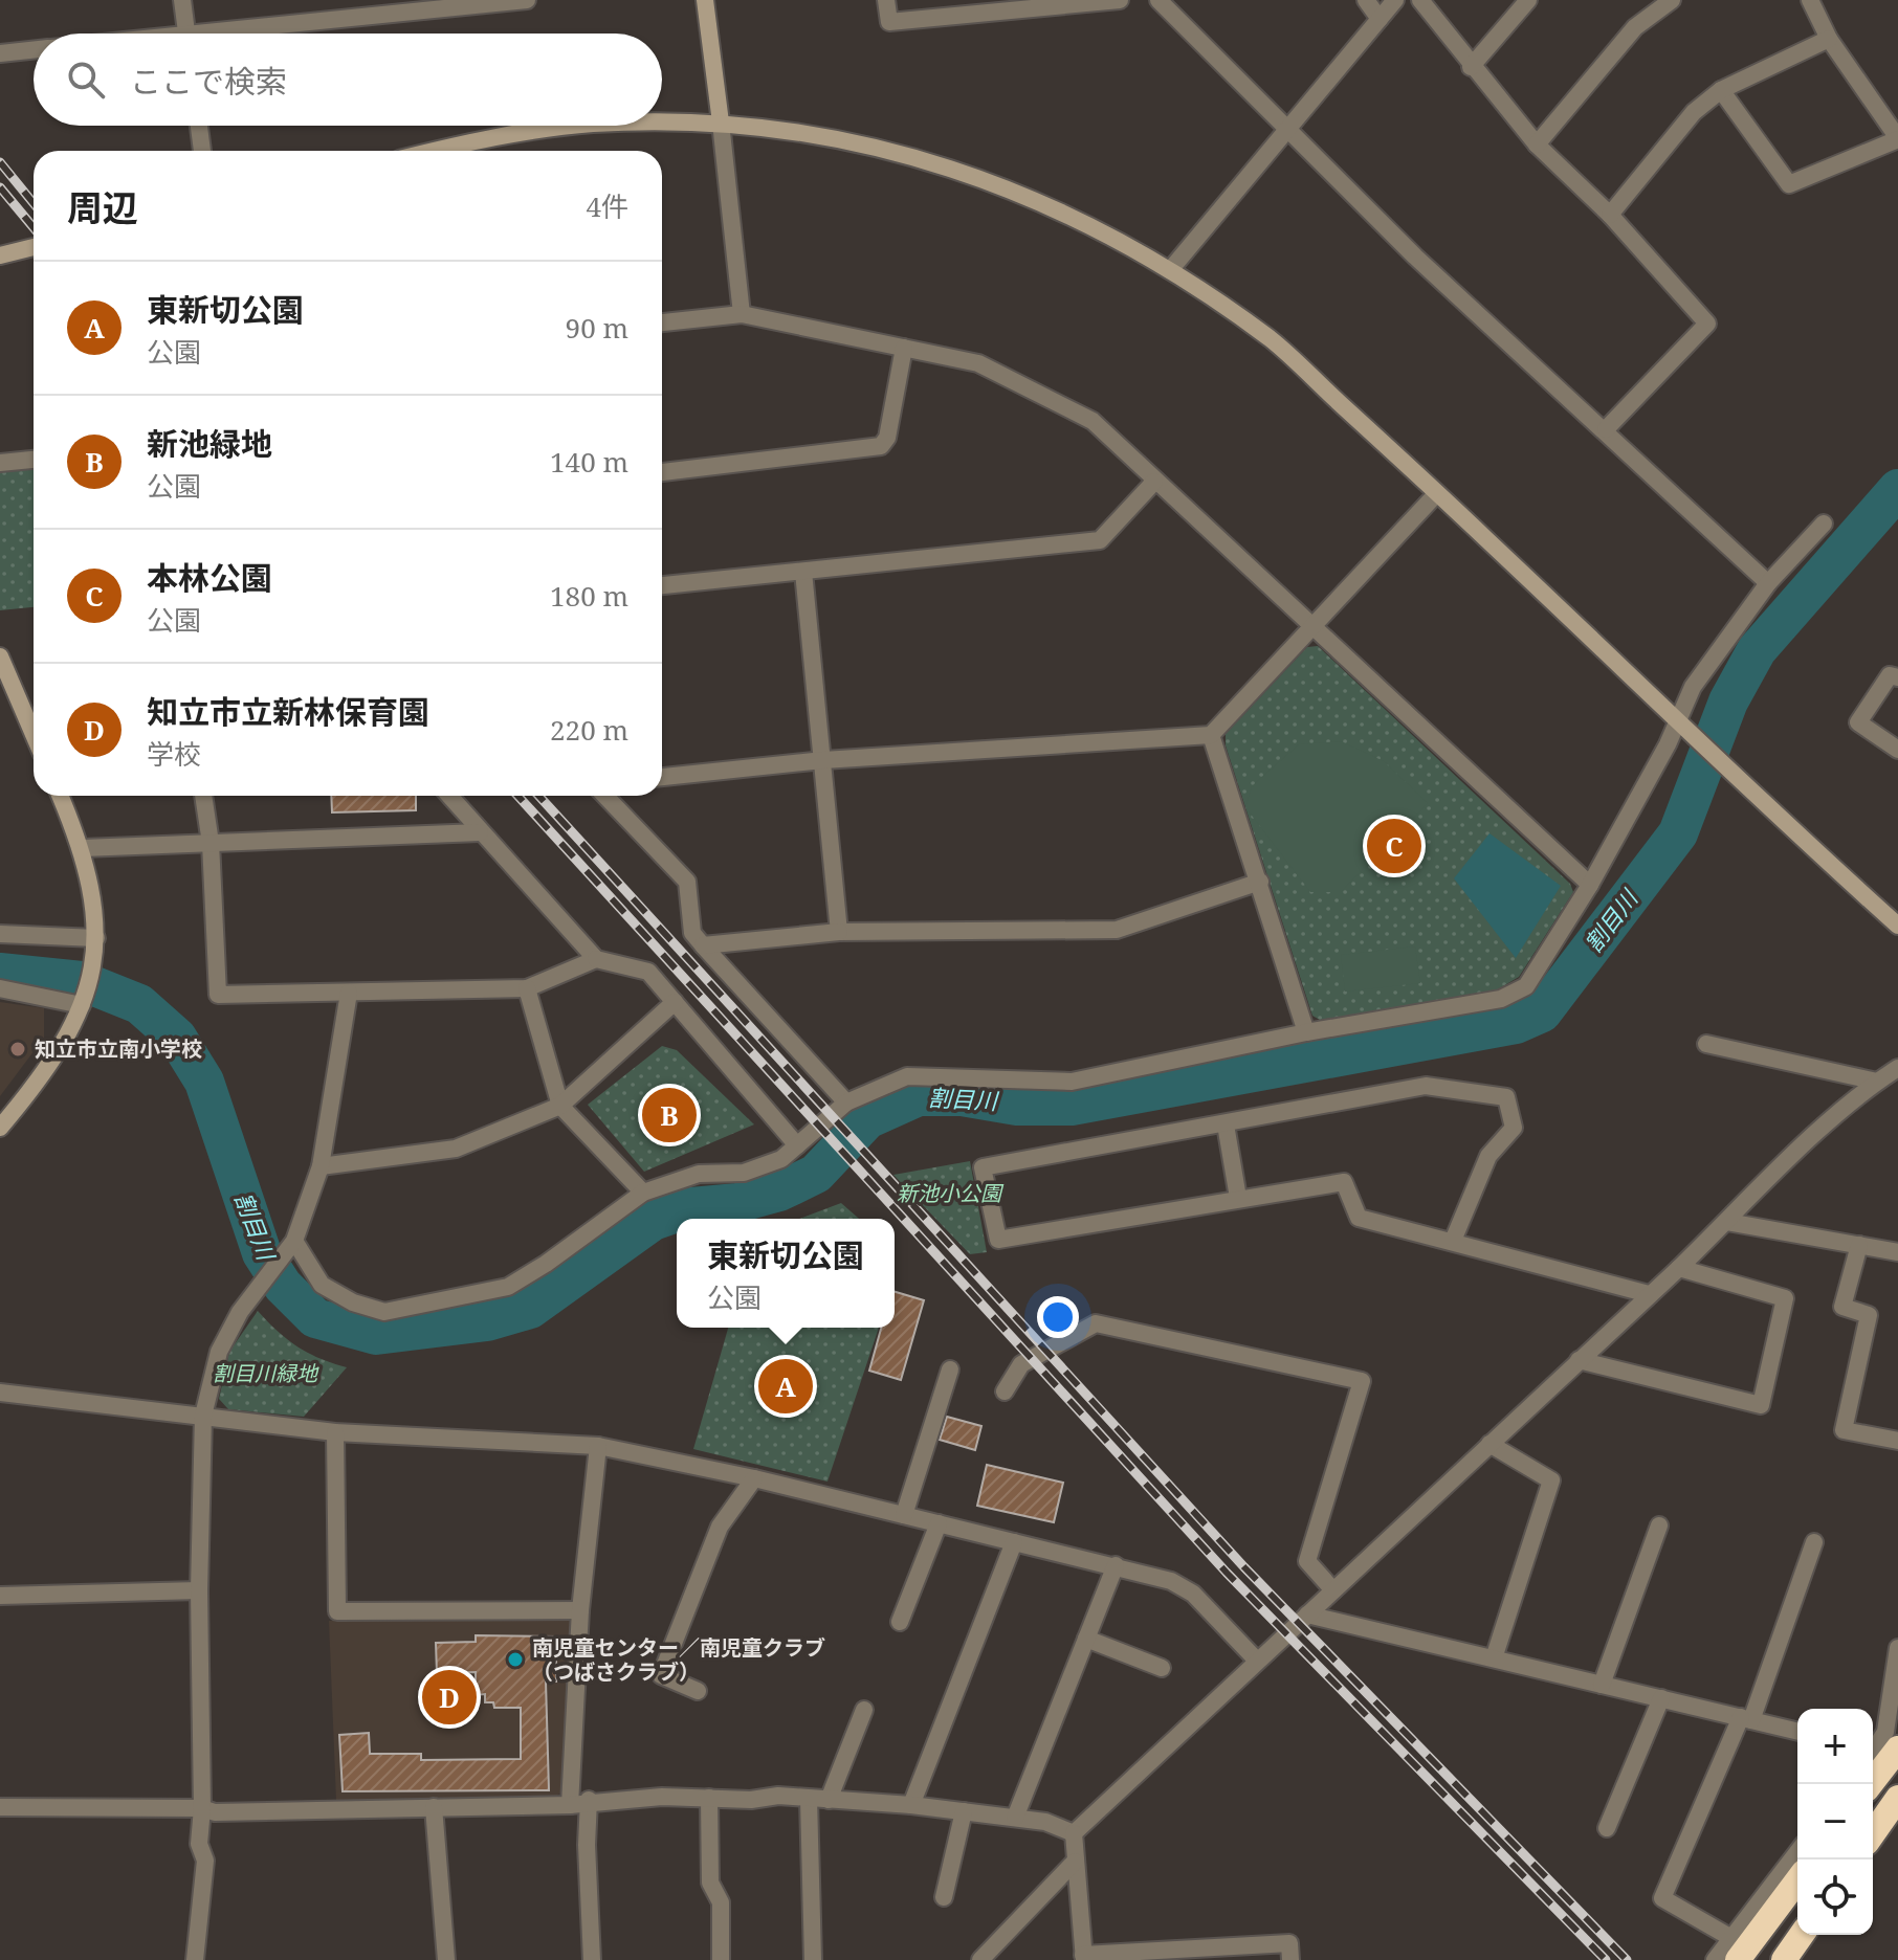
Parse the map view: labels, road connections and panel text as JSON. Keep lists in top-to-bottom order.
{
  "water": ["割目川"],
  "parks": ["新池小公園", "割目川緑地"],
  "places": ["知立市立南小学校", "南児童センター／南児童クラブ （つばさクラブ）"],
  "page": {
    "search": "ここで検索",
    "heading": ["周辺", "4件"],
    "list": [
      {
        "mark": "A",
        "name": "東新切公園",
        "note": "公園",
        "value": "90 m"
      },
      {
        "mark": "B",
        "name": "新池緑地",
        "note": "公園",
        "value": "140 m"
      },
      {
        "mark": "C",
        "name": "本林公園",
        "note": "公園",
        "value": "180 m"
      },
      {
        "mark": "D",
        "name": "知立市立新林保育園",
        "note": "学校",
        "value": "220 m"
      }
    ],
    "pins": [
      "C",
      "B",
      "A",
      "D"
    ],
    "popup": ["東新切公園", "公園"],
    "map_buttons": ["+", "−"]
  }
}
